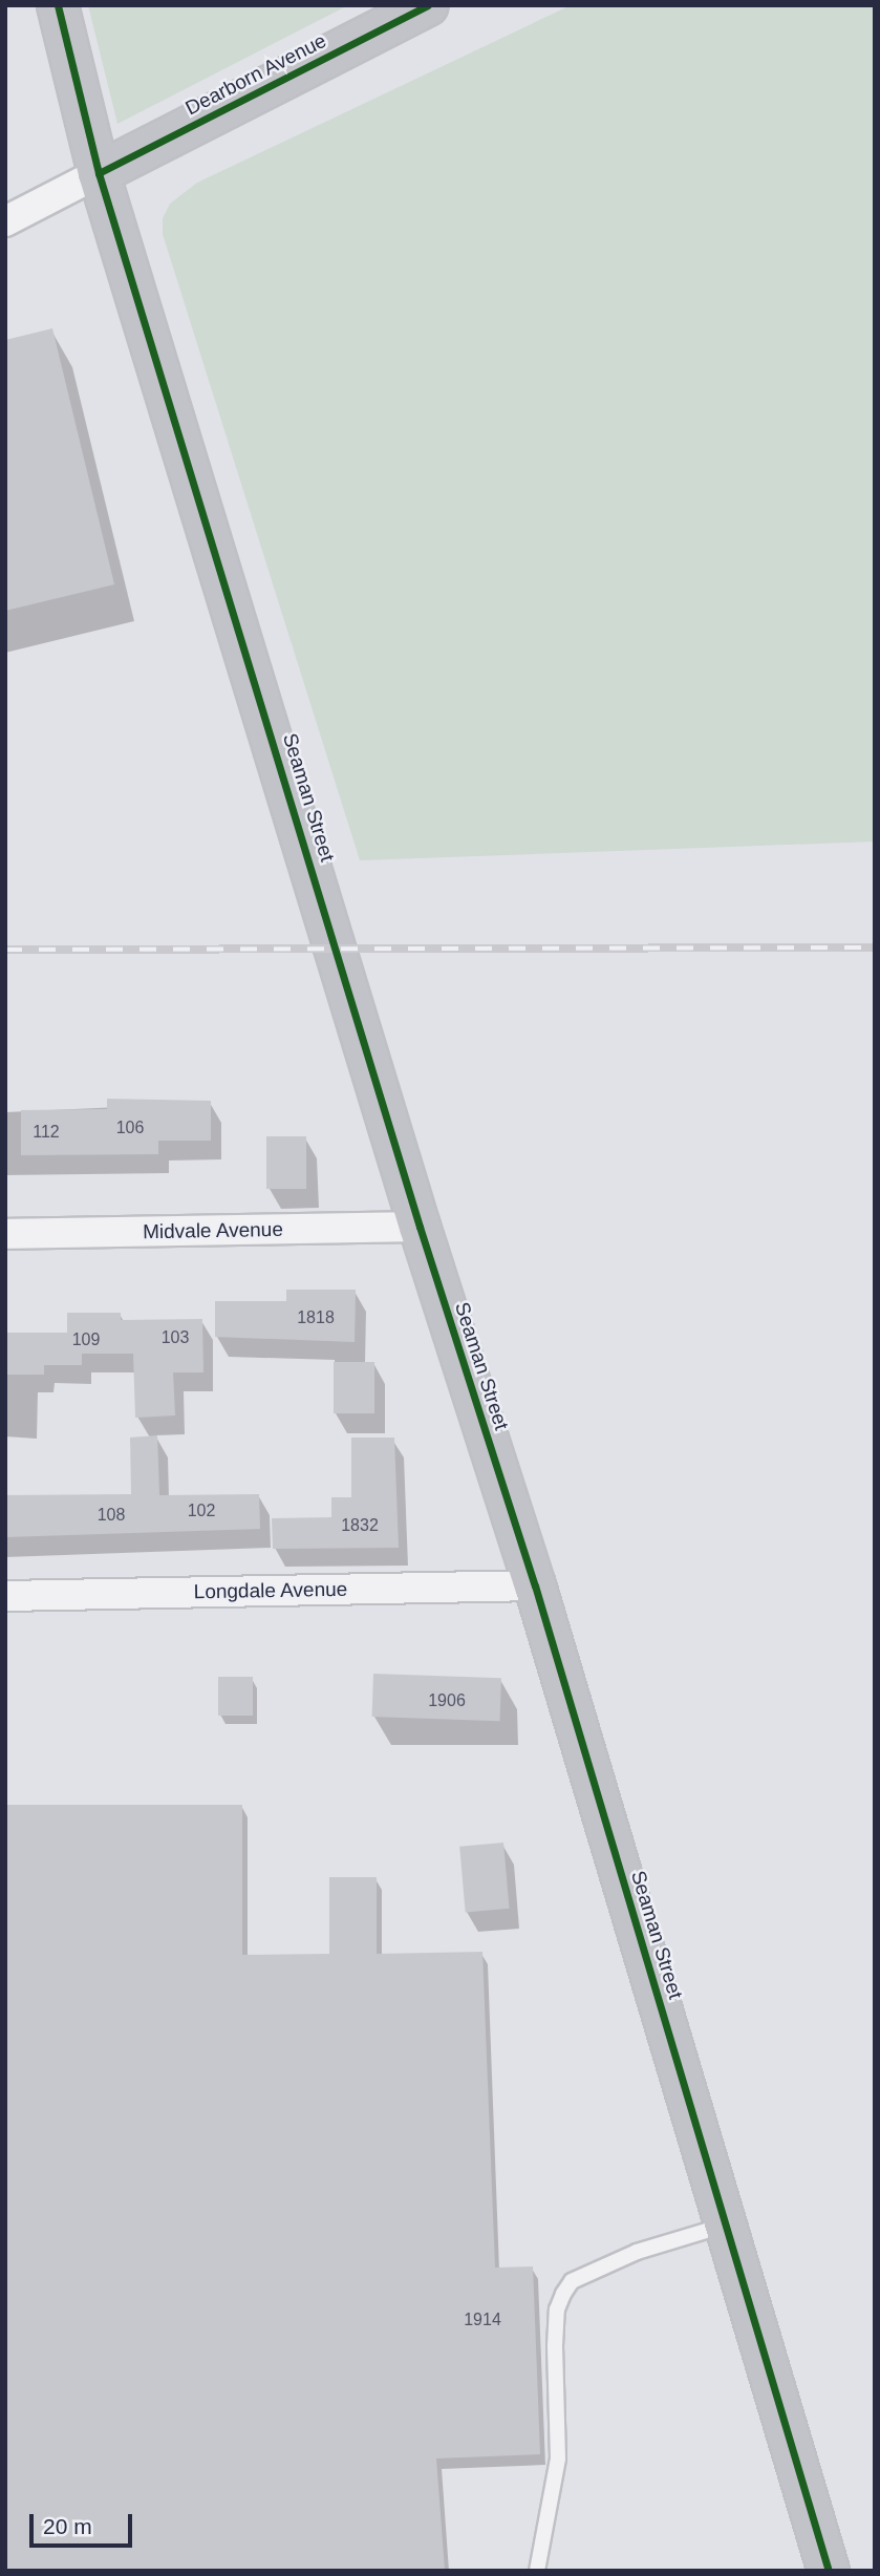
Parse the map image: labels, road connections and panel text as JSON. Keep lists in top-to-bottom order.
{
  "streets": {
    "street": [
      "Dearborn Avenue",
      "Seaman Street",
      "Midvale Avenue",
      "Longdale Avenue"
    ]
  },
  "crossings": [
    ["Dearborn Avenue", "Seaman Street"],
    ["Seaman Street", "Midvale Avenue"],
    ["Seaman Street", "Longdale Avenue"]
  ],
  "house_numbers": [
    "106",
    "112",
    "1818",
    "103",
    "109",
    "102",
    "108",
    "1832",
    "1906",
    "1914"
  ],
  "scale_bar": "20 m"
}
